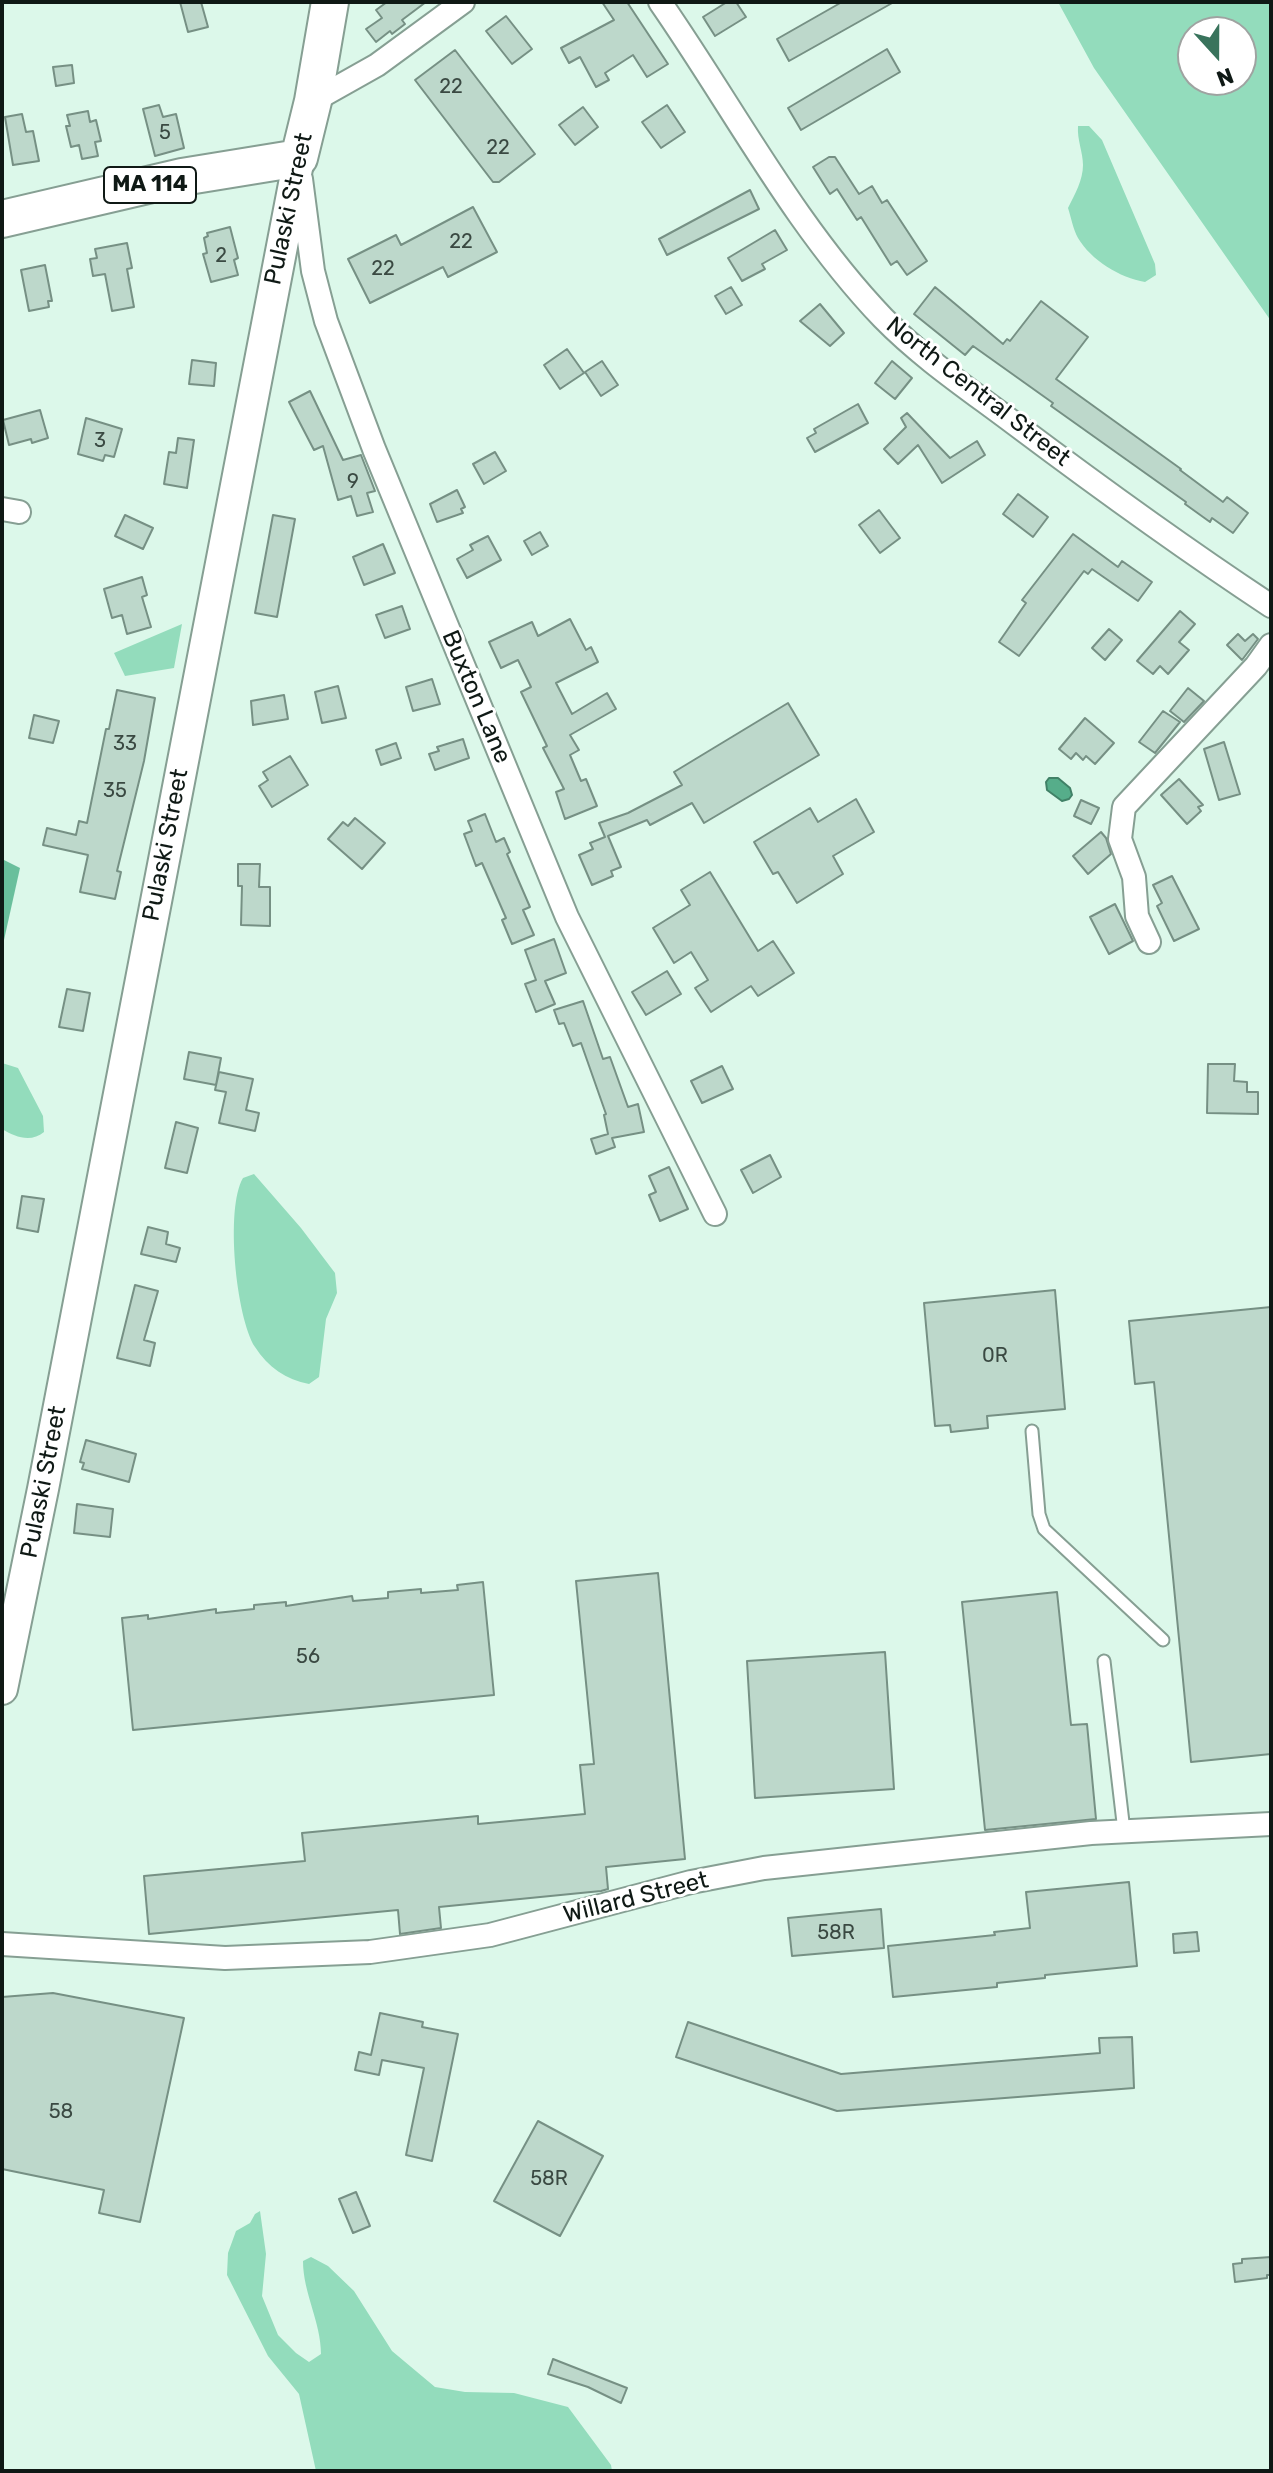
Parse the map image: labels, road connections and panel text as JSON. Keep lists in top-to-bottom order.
{
  "streets": {
    "highway": ["MA 114", "Pulaski Street"],
    "street": ["North Central Street", "Buxton Lane", "Willard Street"]
  },
  "crossings": [
    ["MA 114", "Pulaski Street"],
    ["MA 114", "Buxton Lane"],
    ["Pulaski Street", "Buxton Lane"]
  ],
  "house_numbers": [
    "22",
    "5",
    "22",
    "22",
    "2",
    "22",
    "3",
    "9",
    "33",
    "35",
    "0R",
    "56",
    "58R",
    "58",
    "58R"
  ],
  "north": "bottom"
}
